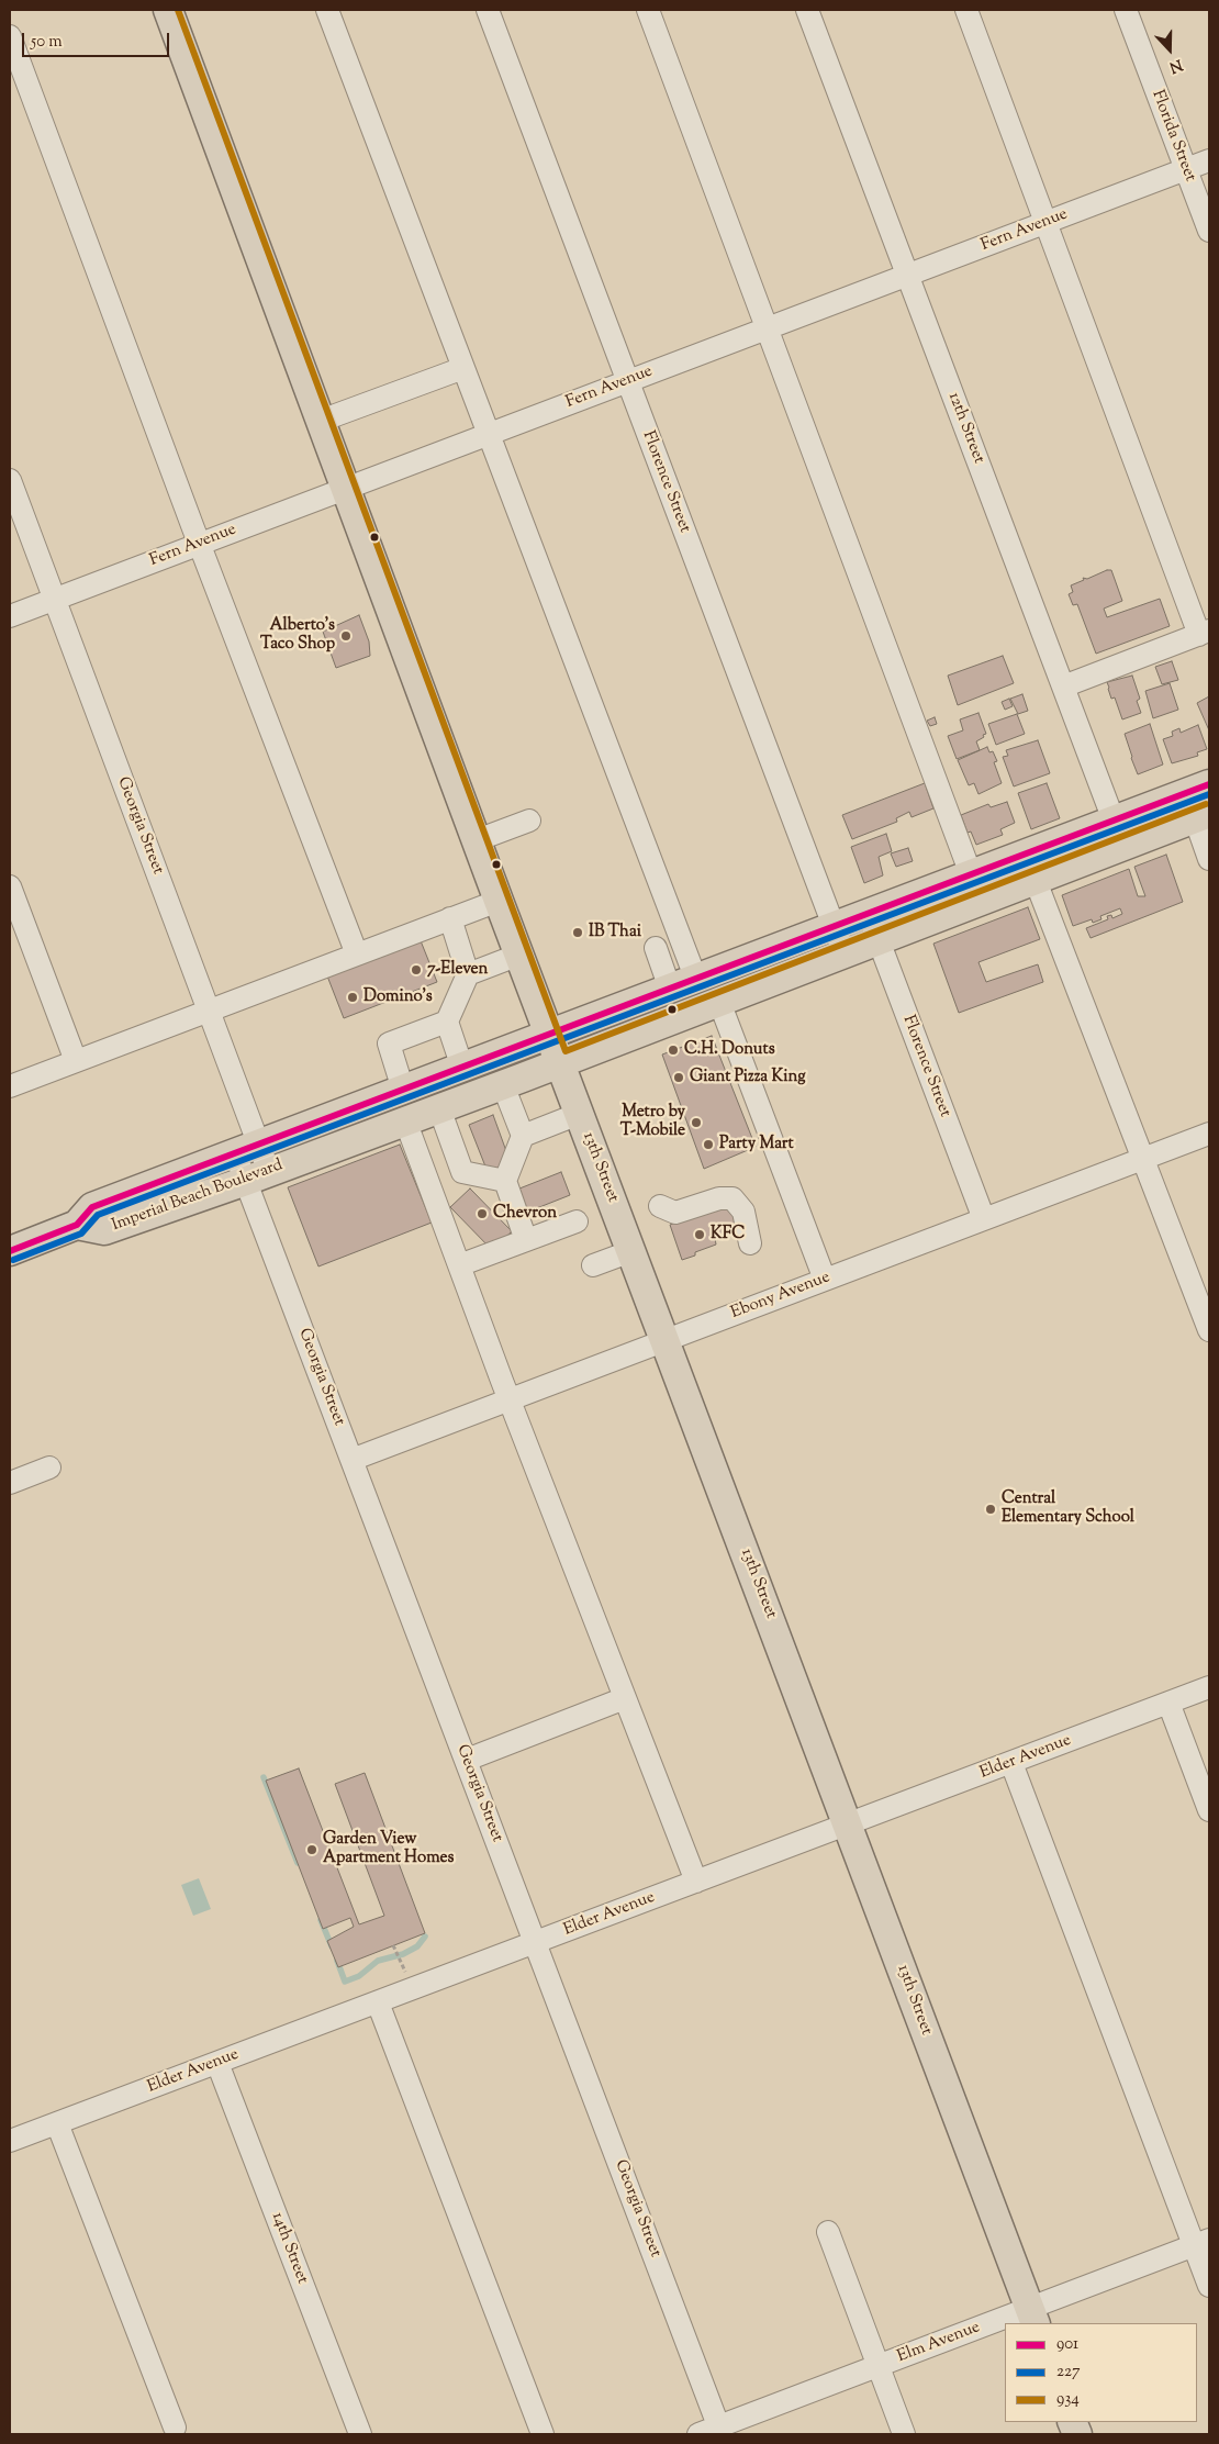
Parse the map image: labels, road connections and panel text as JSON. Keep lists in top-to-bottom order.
{
  "streets": {
    "main road": ["13th Street", "Imperial Beach Boulevard"],
    "street": [
      "Florida Street",
      "Fern Avenue",
      "12th Street",
      "Florence Street",
      "Georgia Street",
      "Ebony Avenue",
      "Elder Avenue",
      "14th Street",
      "Elm Avenue"
    ]
  },
  "crossings": [
    ["Florida Street", "Fern Avenue"],
    ["Fern Avenue", "12th Street"],
    ["Fern Avenue", "Florence Street"],
    ["Fern Avenue", "Georgia Street"],
    ["Fern Avenue", "13th Street"],
    ["12th Street", "Imperial Beach Boulevard"],
    ["Florence Street", "Imperial Beach Boulevard"],
    ["Florence Street", "Ebony Avenue"],
    ["Georgia Street", "Imperial Beach Boulevard"],
    ["Georgia Street", "Ebony Avenue"],
    ["Georgia Street", "Elder Avenue"],
    ["Georgia Street", "Elm Avenue"],
    ["13th Street", "Imperial Beach Boulevard"],
    ["13th Street", "Ebony Avenue"],
    ["13th Street", "Elder Avenue"],
    ["13th Street", "Elm Avenue"],
    ["Elder Avenue", "14th Street"]
  ],
  "places": [
    "Alberto's Taco Shop",
    "IB Thai",
    "7-Eleven",
    "Domino's",
    "C.H. Donuts",
    "Giant Pizza King",
    "Metro by T-Mobile",
    "Party Mart",
    "Chevron",
    "KFC",
    "Central Elementary School",
    "Garden View Apartment Homes"
  ],
  "lines": ["transit line 934", "transit line 901", "transit line 227"],
  "legend": ["901", "227", "934"],
  "scale_bar": "50 m",
  "north": "bottom"
}
